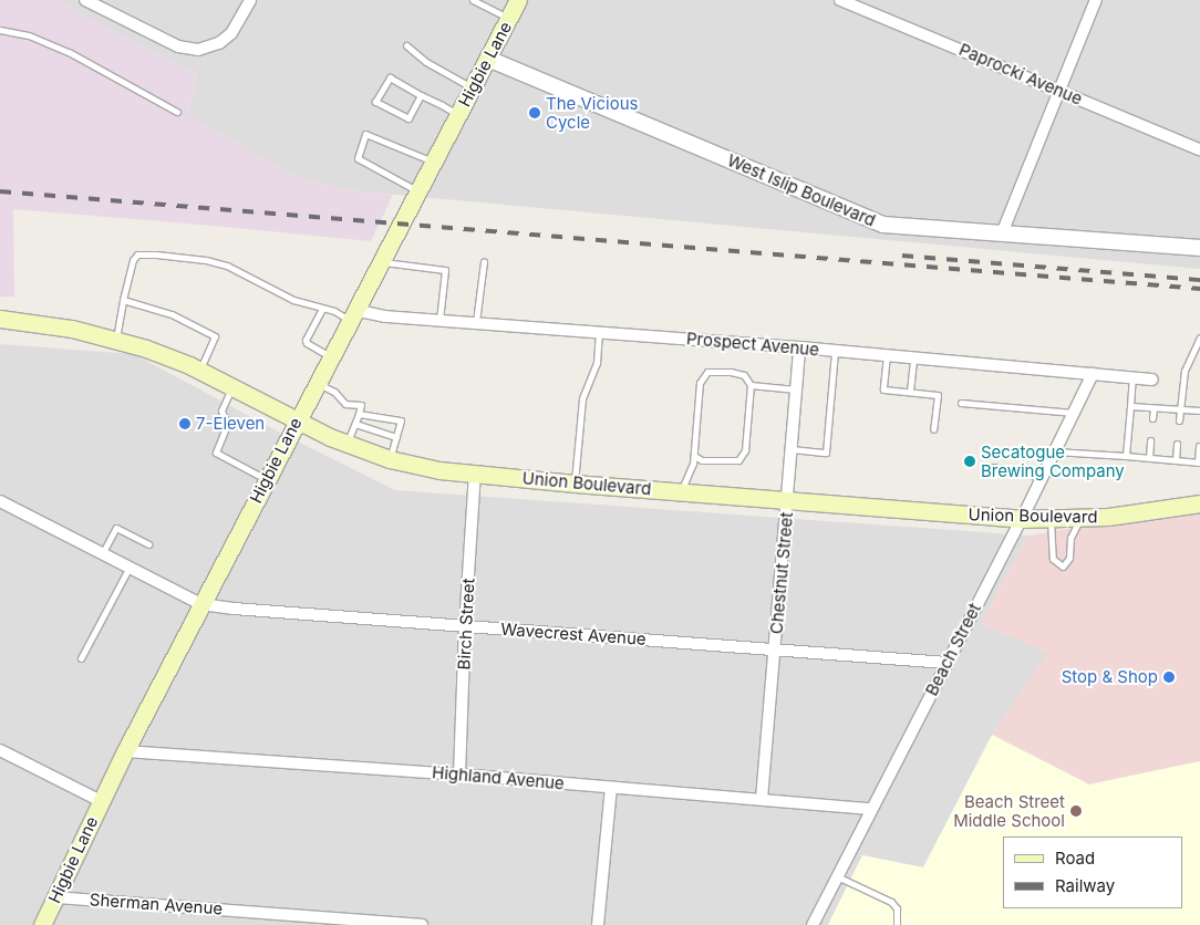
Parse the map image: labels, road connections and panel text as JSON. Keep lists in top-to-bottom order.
{
  "streets": {
    "main road": ["Higbie Lane", "Union Boulevard"],
    "street": [
      "Paprocki Avenue",
      "West Islip Boulevard",
      "Prospect Avenue",
      "Chestnut Street",
      "Birch Street",
      "Wavecrest Avenue",
      "Beach Street",
      "Highland Avenue",
      "Sherman Avenue"
    ]
  },
  "crossings": [
    ["Higbie Lane", "West Islip Boulevard"],
    ["Higbie Lane", "Prospect Avenue"],
    ["Higbie Lane", "Union Boulevard"],
    ["Higbie Lane", "Wavecrest Avenue"],
    ["Higbie Lane", "Highland Avenue"],
    ["Higbie Lane", "Sherman Avenue"],
    ["Prospect Avenue", "Chestnut Street"],
    ["Prospect Avenue", "Beach Street"],
    ["Union Boulevard", "Chestnut Street"],
    ["Union Boulevard", "Birch Street"],
    ["Union Boulevard", "Beach Street"],
    ["Chestnut Street", "Wavecrest Avenue"],
    ["Chestnut Street", "Highland Avenue"],
    ["Birch Street", "Wavecrest Avenue"],
    ["Birch Street", "Highland Avenue"],
    ["Wavecrest Avenue", "Beach Street"],
    ["Beach Street", "Highland Avenue"]
  ],
  "places": [
    "The Vicious Cycle",
    "7-Eleven",
    "Secatogue Brewing Company",
    "Stop & Shop",
    "Beach Street Middle School"
  ],
  "legend": ["Road", "Railway"]
}
